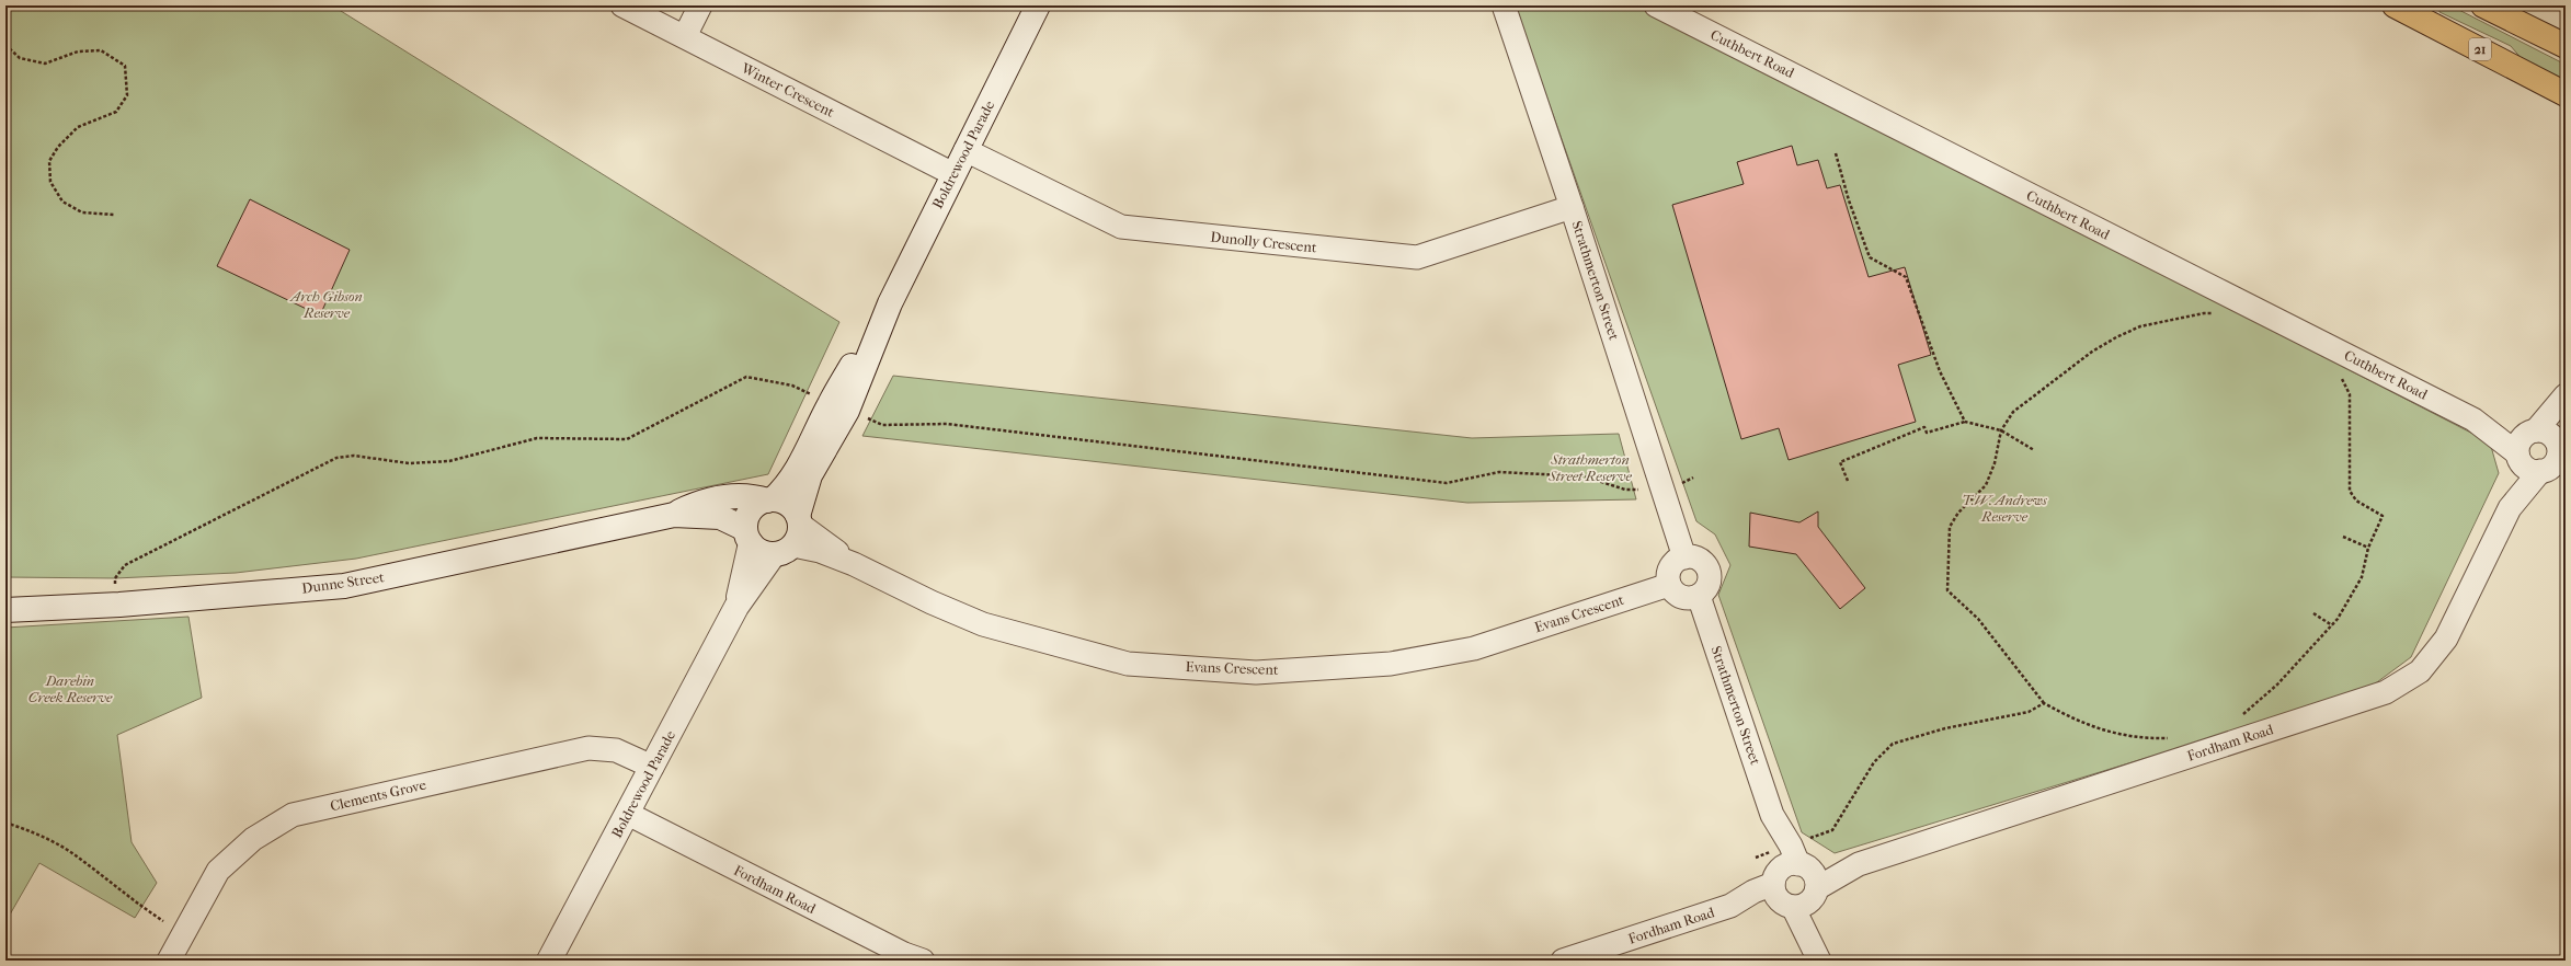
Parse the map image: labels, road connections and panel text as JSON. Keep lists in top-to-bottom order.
{
  "streets": {
    "main road": ["21", "Boldrewood Parade", "Dunne Street"],
    "street": [
      "Cuthbert Road",
      "Winter Crescent",
      "Dunolly Crescent",
      "Strathmerton Street",
      "Evans Crescent",
      "Fordham Road",
      "Clements Grove"
    ]
  },
  "crossings": [
    ["Cuthbert Road", "Fordham Road"],
    ["Winter Crescent", "Boldrewood Parade"],
    ["Boldrewood Parade", "Dunolly Crescent"],
    ["Boldrewood Parade", "Dunne Street"],
    ["Boldrewood Parade", "Evans Crescent"],
    ["Boldrewood Parade", "Fordham Road"],
    ["Boldrewood Parade", "Clements Grove"],
    ["Dunolly Crescent", "Strathmerton Street"],
    ["Strathmerton Street", "Evans Crescent"],
    ["Strathmerton Street", "Fordham Road"],
    ["Dunne Street", "Evans Crescent"]
  ],
  "parks": [
    "Arch Gibson Reserve",
    "Strathmerton Street Reserve",
    "T.W. Andrews Reserve",
    "Darebin Creek Reserve"
  ]
}
